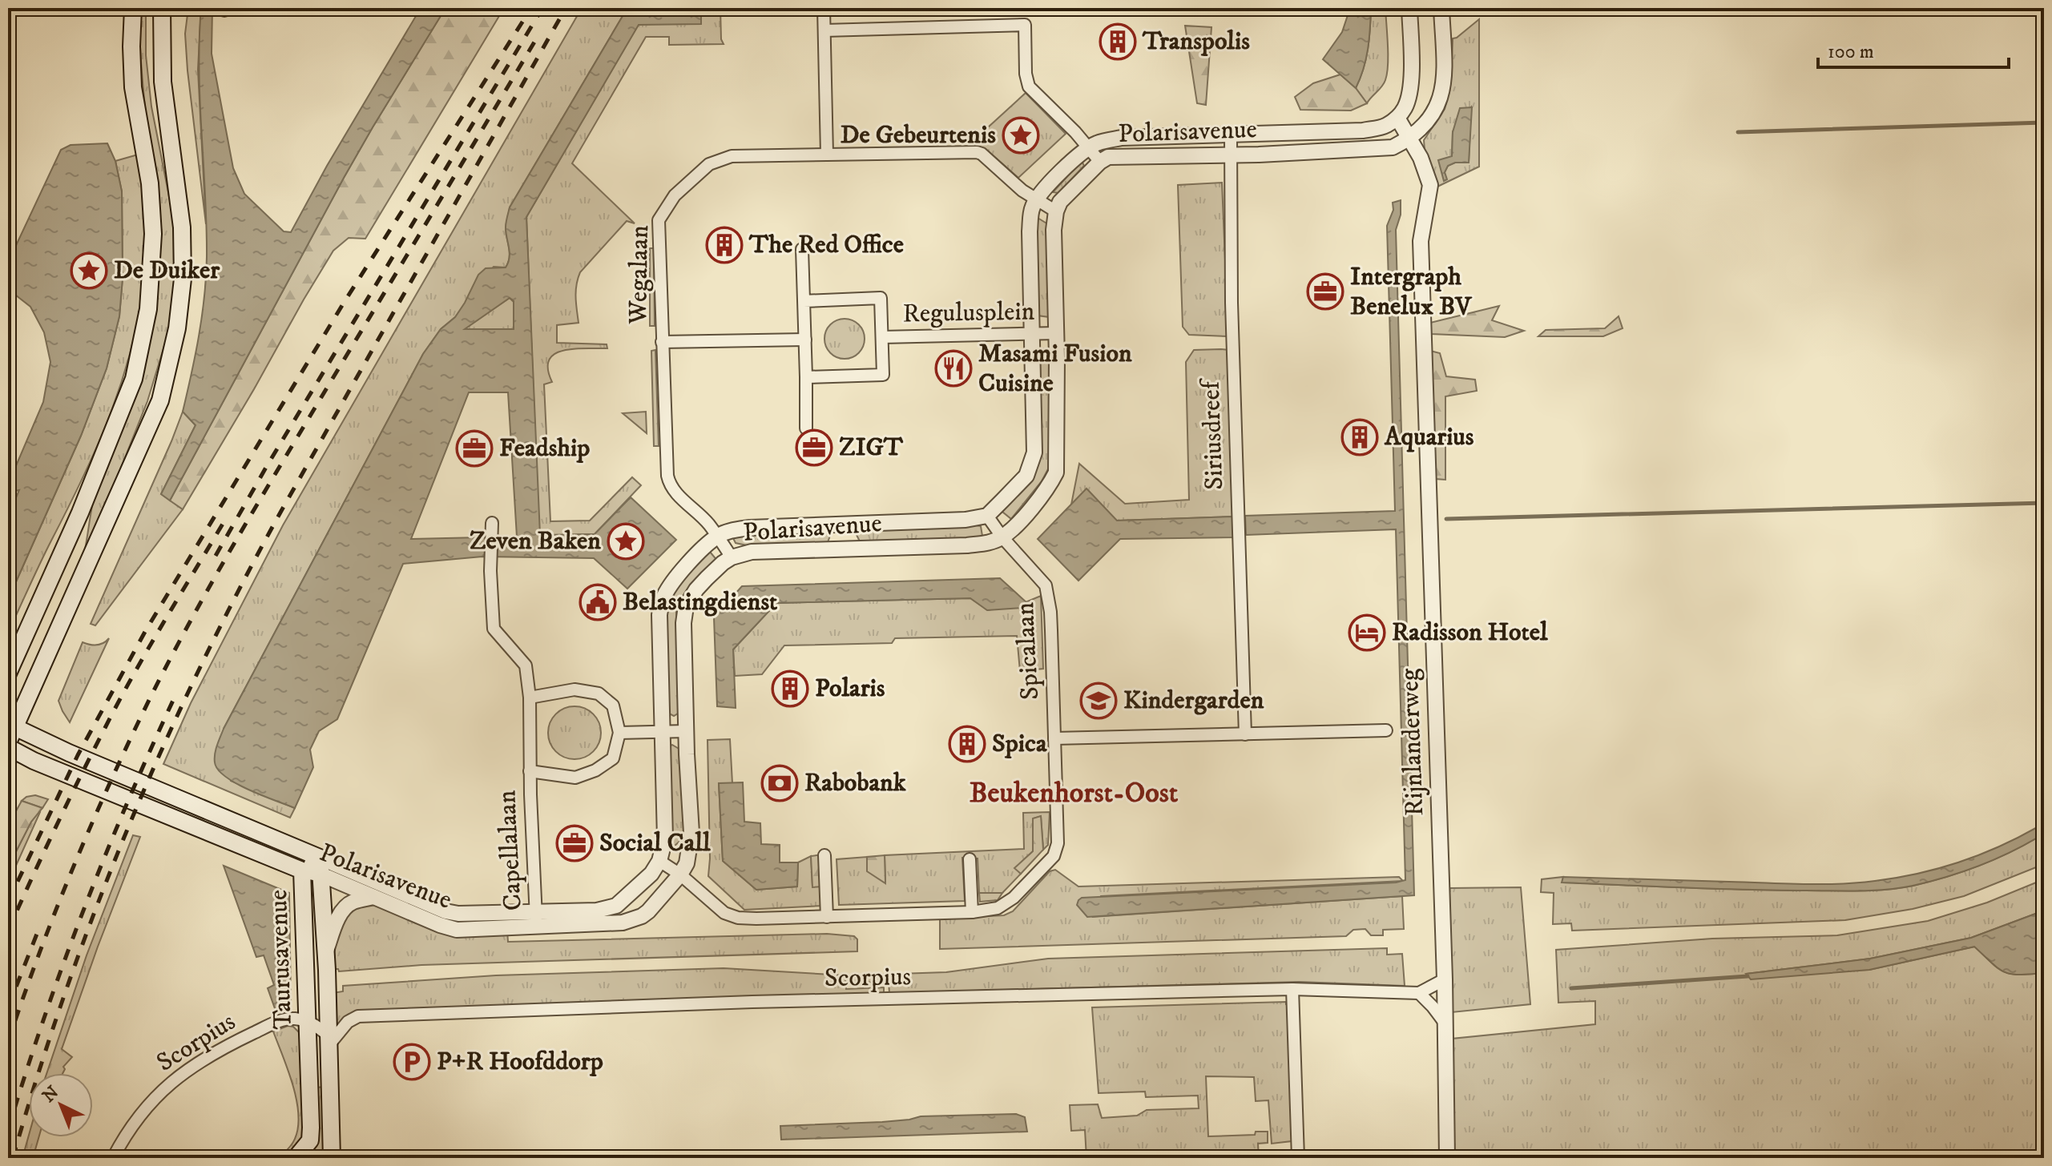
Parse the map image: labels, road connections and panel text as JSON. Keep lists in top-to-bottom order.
{
  "streets": {
    "main road": ["Polarisavenue", "Taurusavenue"],
    "street": [
      "Wegalaan",
      "Regulusplein",
      "Siriusdreef",
      "Spicalaan",
      "Rijnlanderweg",
      "Capellalaan",
      "Scorpius"
    ]
  },
  "crossings": [
    ["Polarisavenue", "Wegalaan"],
    ["Polarisavenue", "Siriusdreef"],
    ["Polarisavenue", "Spicalaan"],
    ["Polarisavenue", "Rijnlanderweg"],
    ["Polarisavenue", "Capellalaan"],
    ["Polarisavenue", "Taurusavenue"],
    ["Rijnlanderweg", "Scorpius"],
    ["Taurusavenue", "Scorpius"]
  ],
  "districts": ["Beukenhorst-Oost"],
  "places": {
    "building": [
      "Transpolis",
      "The Red Office",
      "Aquarius",
      "Polaris",
      "Spica"
    ],
    "place": ["De Gebeurtenis", "De Duiker", "Zeven Baken"],
    "office": [
      "Intergraph Benelux BV",
      "ZIGT",
      "Feadship",
      "Social Call"
    ],
    "restaurant": ["Masami Fusion Cuisine"],
    "public building": ["Belastingdienst"],
    "hotel": ["Radisson Hotel"],
    "school or university": ["Kindergarden"],
    "bank": ["Rabobank"],
    "parking": ["P+R Hoofddorp"]
  },
  "scale_bar": "100 m",
  "north": "top left"
}
